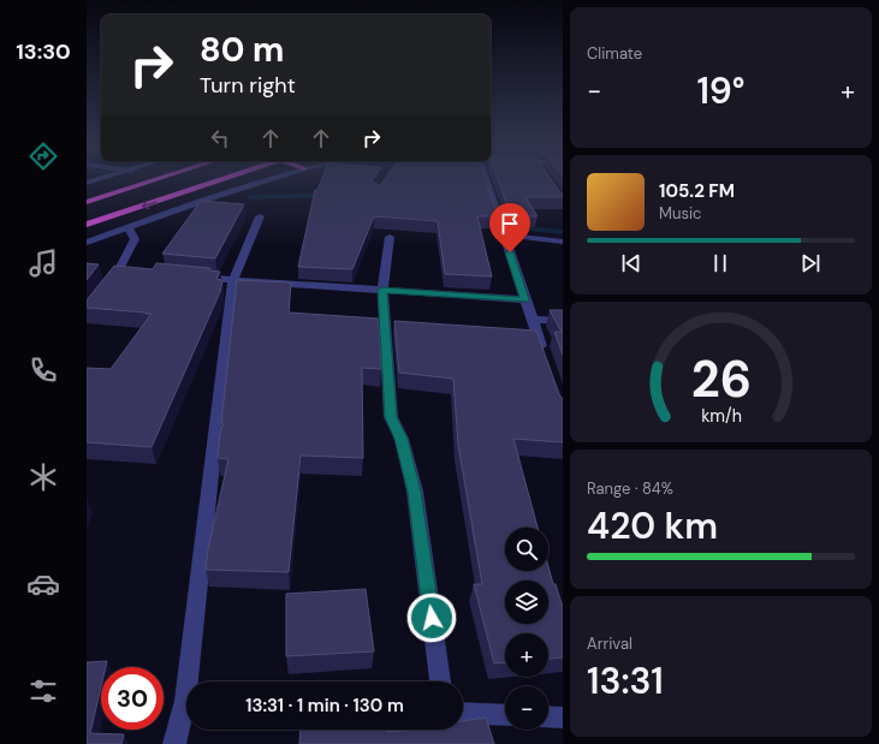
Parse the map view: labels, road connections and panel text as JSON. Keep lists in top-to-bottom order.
{
  "page": {
    "tabs": "13:30",
    "tile": [
      "Climate",
      ["Range · 84%", "420 km"],
      ["Arrival", "13:31"]
    ],
    "turn": ["80 m", "Turn right"],
    "heat": ["−", "19°", "+"],
    "song": ["105.2 FM", "Music"],
    "map_buttons": ["+", "−"],
    "limit": "30",
    "trip": "13:31 · 1 min · 130 m",
    "gauge": ["26", "km/h"]
  }
}
